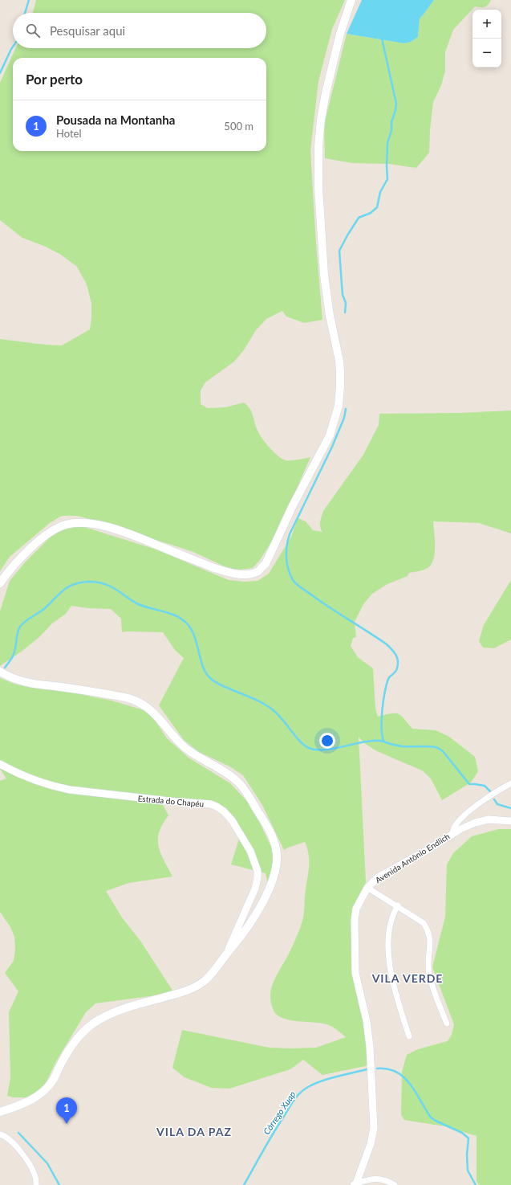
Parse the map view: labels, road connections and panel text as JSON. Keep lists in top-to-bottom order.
{
  "streets": {
    "street": ["Estrada do Chapéu", "Avenida Antônio Endlich"]
  },
  "districts": ["VILA VERDE", "VILA DA PAZ"],
  "water": ["Córrego Xuap"],
  "page": {
    "map_buttons": ["+", "−"],
    "search": "Pesquisar aqui",
    "heading": "Por perto",
    "list": [
      {
        "mark": "1",
        "name": "Pousada na Montanha",
        "note": "Hotel",
        "value": "500 m"
      }
    ],
    "pins": "1"
  }
}
